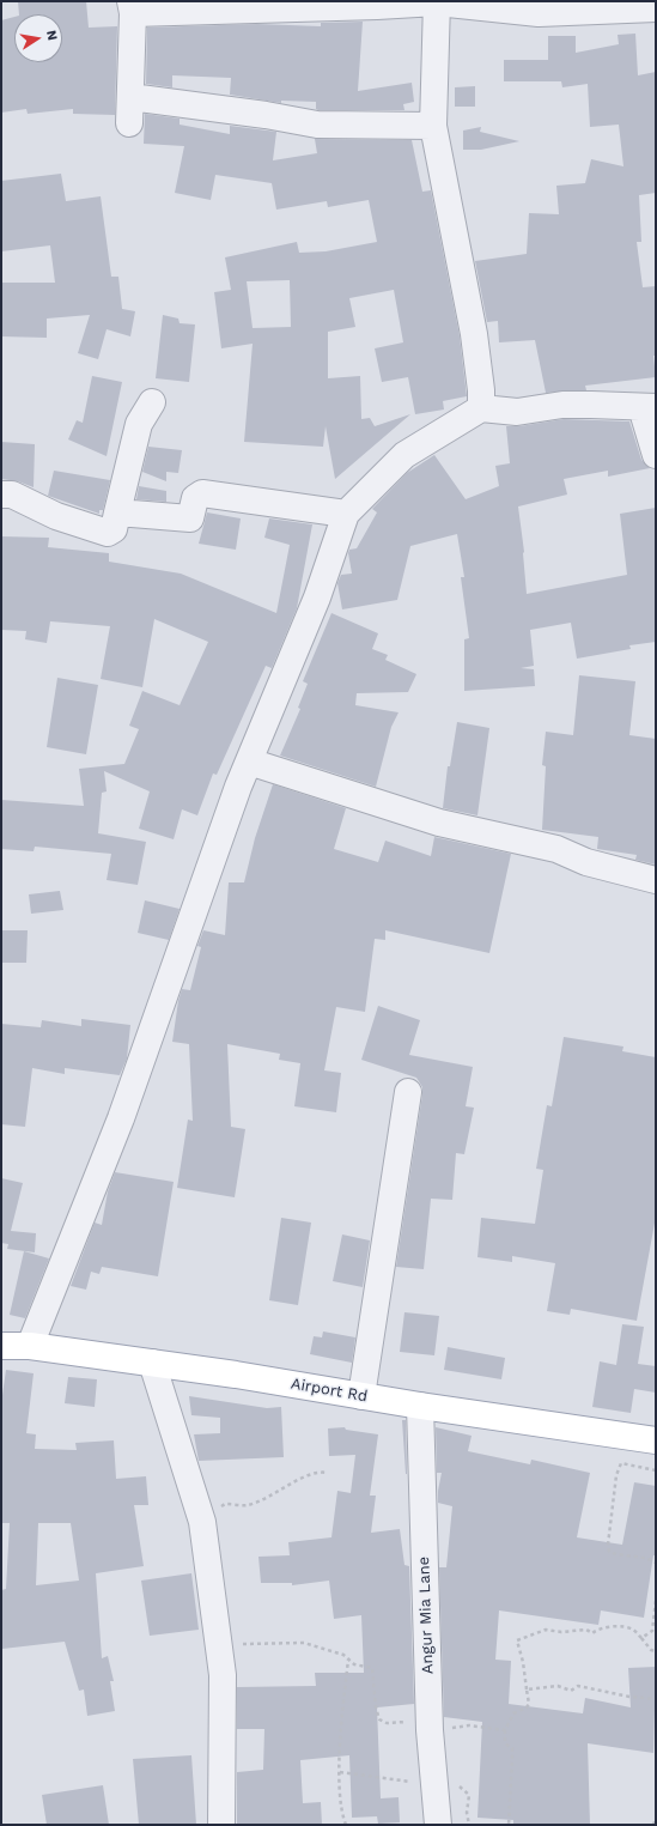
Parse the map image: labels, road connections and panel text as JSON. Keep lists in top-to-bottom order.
{
  "streets": {
    "main road": ["Airport Rd"],
    "street": ["Angur Mia Lane"]
  },
  "crossings": [
    ["Airport Rd", "Angur Mia Lane"]
  ],
  "north": "right"
}
